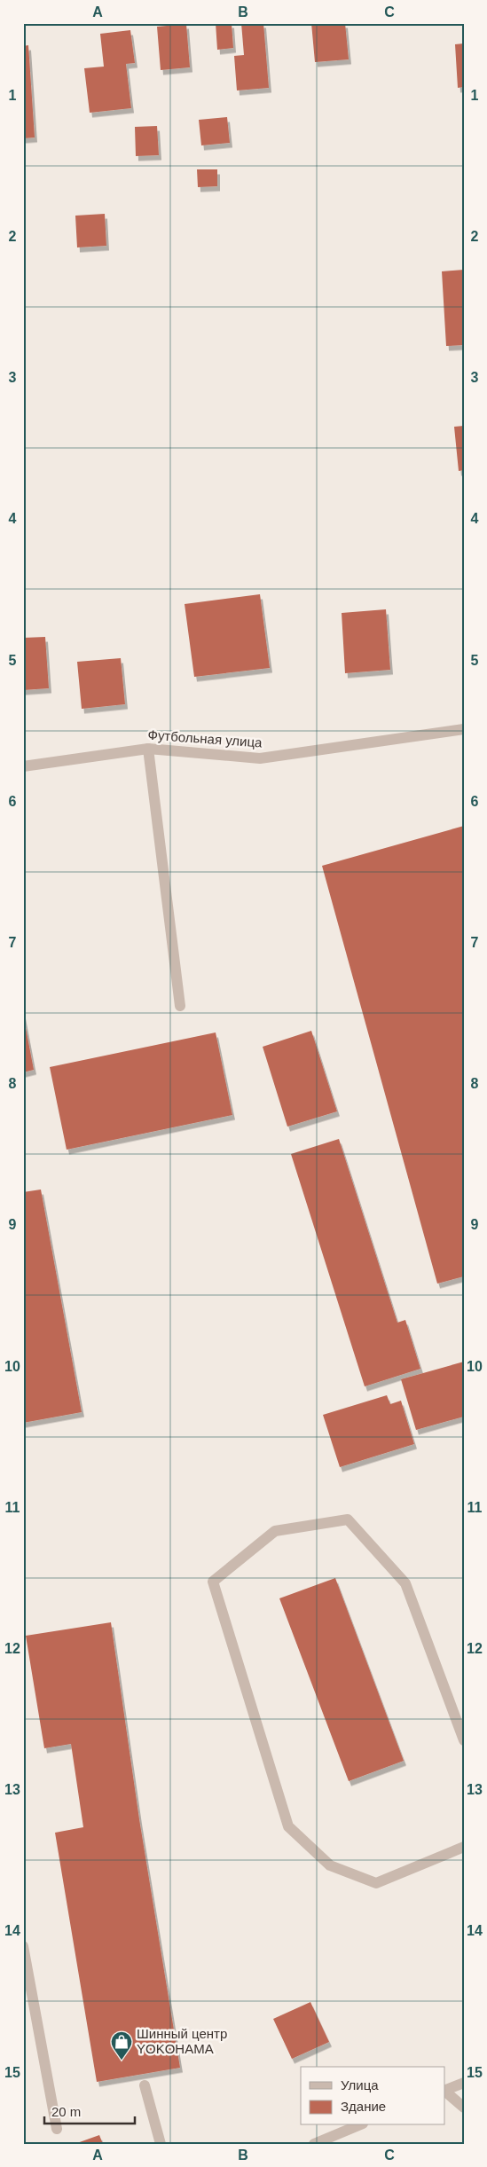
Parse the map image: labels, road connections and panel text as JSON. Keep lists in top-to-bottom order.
{
  "streets": {
    "street": ["Футбольная улица"]
  },
  "places": {
    "shop": ["Шинный центр YOKOHAMA"]
  },
  "legend": ["Улица", "Здание"],
  "scale_bar": "20 m",
  "grid": {
    "columns": ["A", "B", "C"],
    "rows": [
      "1",
      "2",
      "3",
      "4",
      "5",
      "6",
      "7",
      "8",
      "9",
      "10",
      "11",
      "12",
      "13",
      "14",
      "15"
    ]
  }
}
